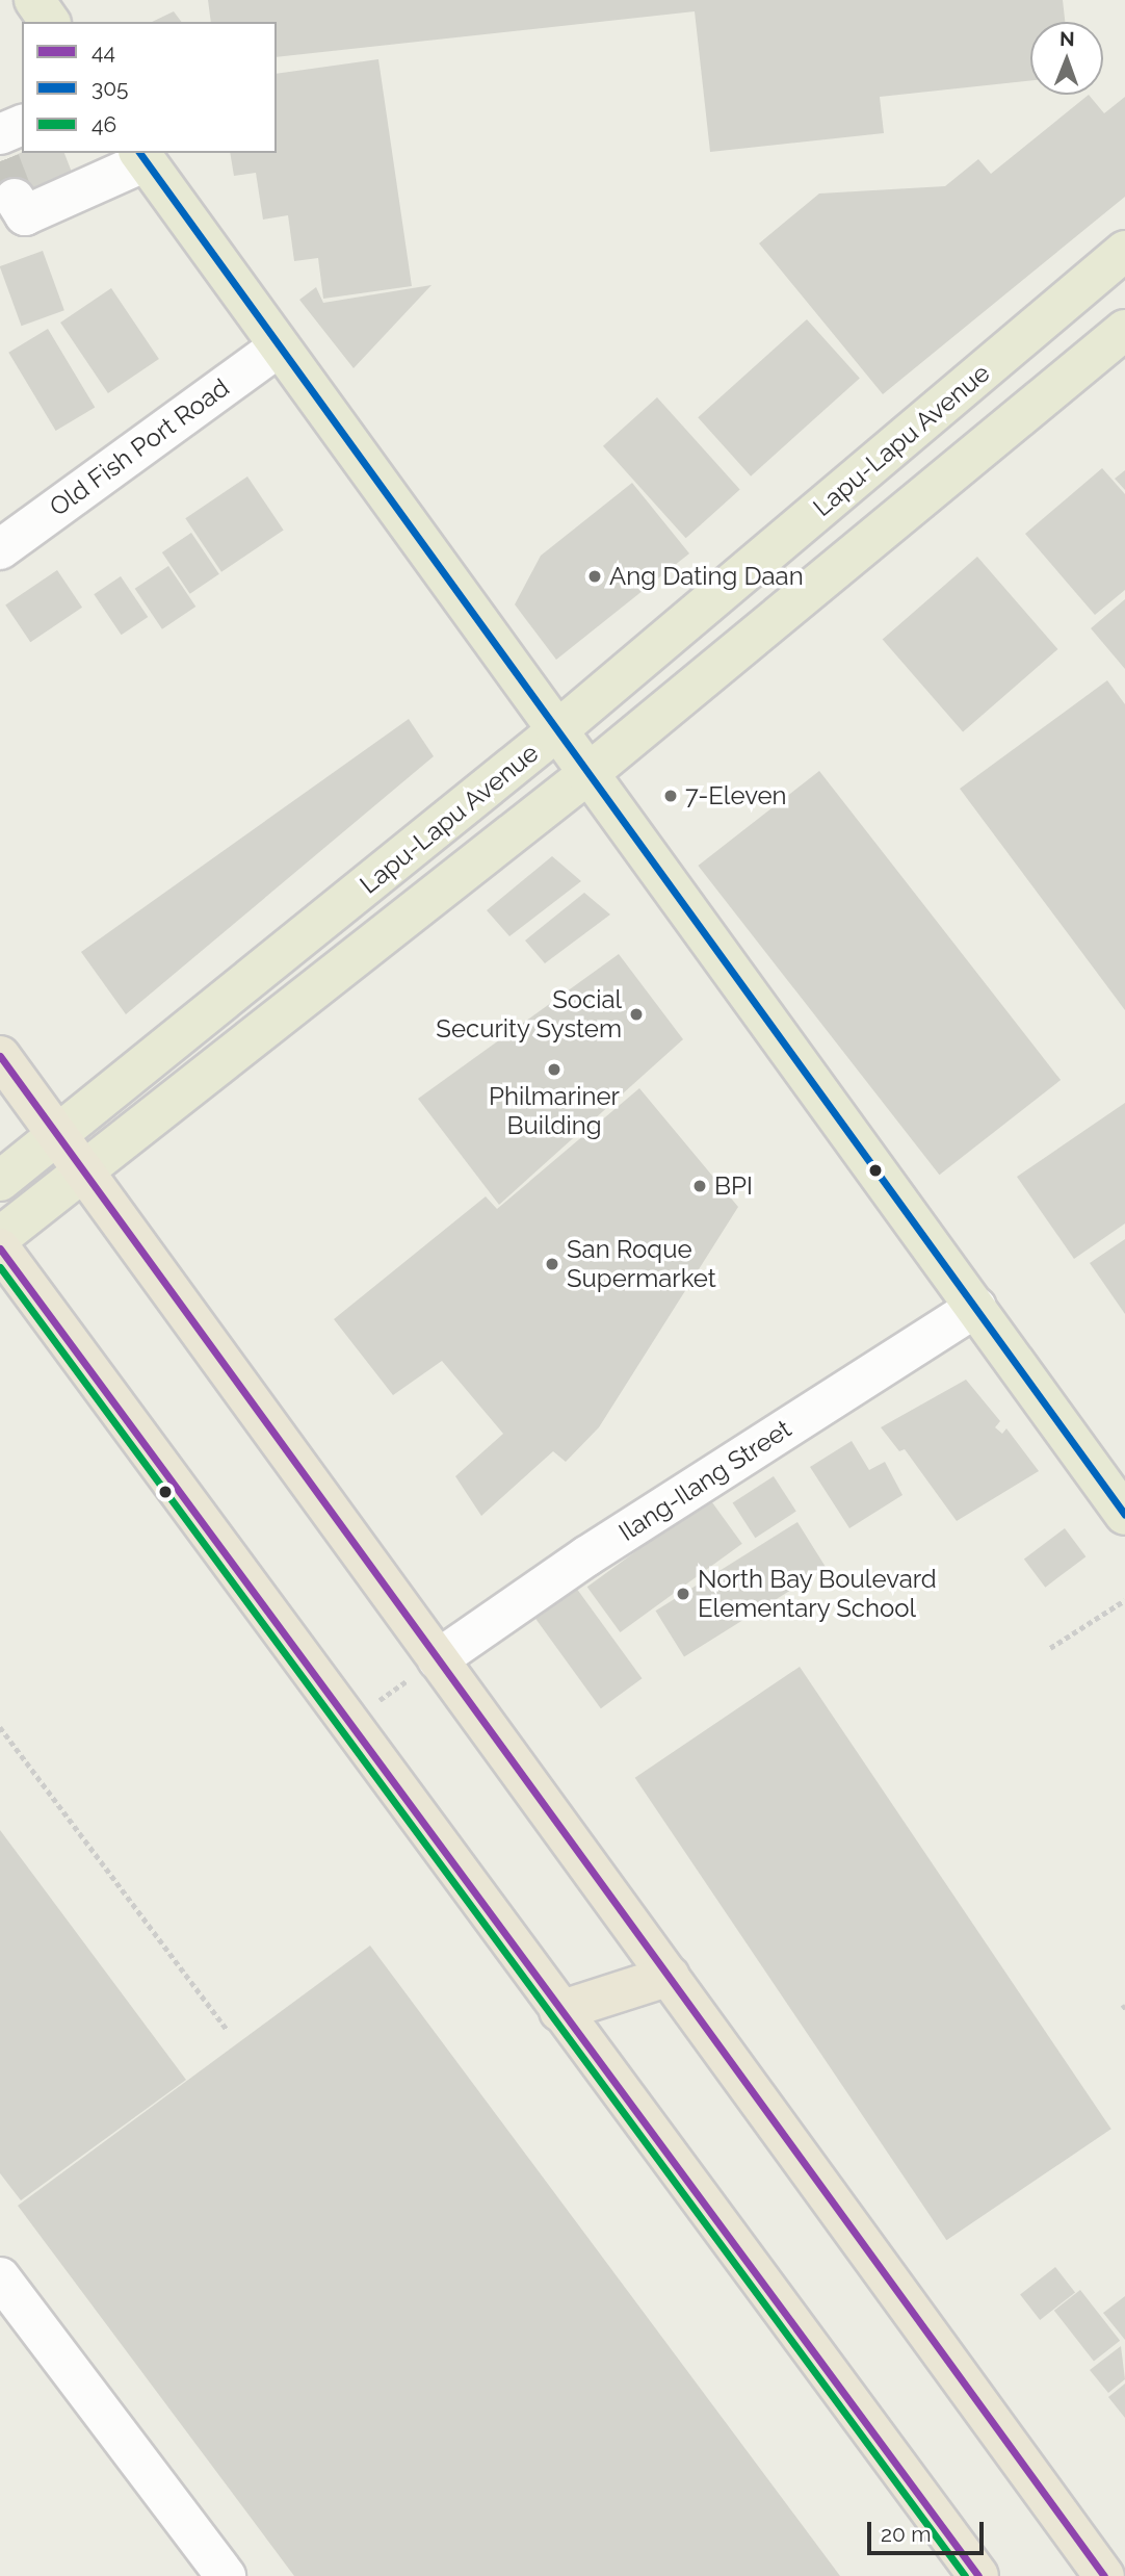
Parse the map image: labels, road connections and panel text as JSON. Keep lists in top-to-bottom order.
{
  "streets": {
    "main road": ["Lapu-Lapu Avenue"],
    "street": ["Old Fish Port Road", "Ilang-Ilang Street"]
  },
  "places": [
    "Ang Dating Daan",
    "7-Eleven",
    "Social Security System",
    "Philmariner Building",
    "BPI",
    "San Roque Supermarket",
    "North Bay Boulevard Elementary School"
  ],
  "lines": ["transit line 305", "transit line 44", "transit line 46"],
  "legend": ["44", "305", "46"],
  "scale_bar": "20 m",
  "north": "top"
}
